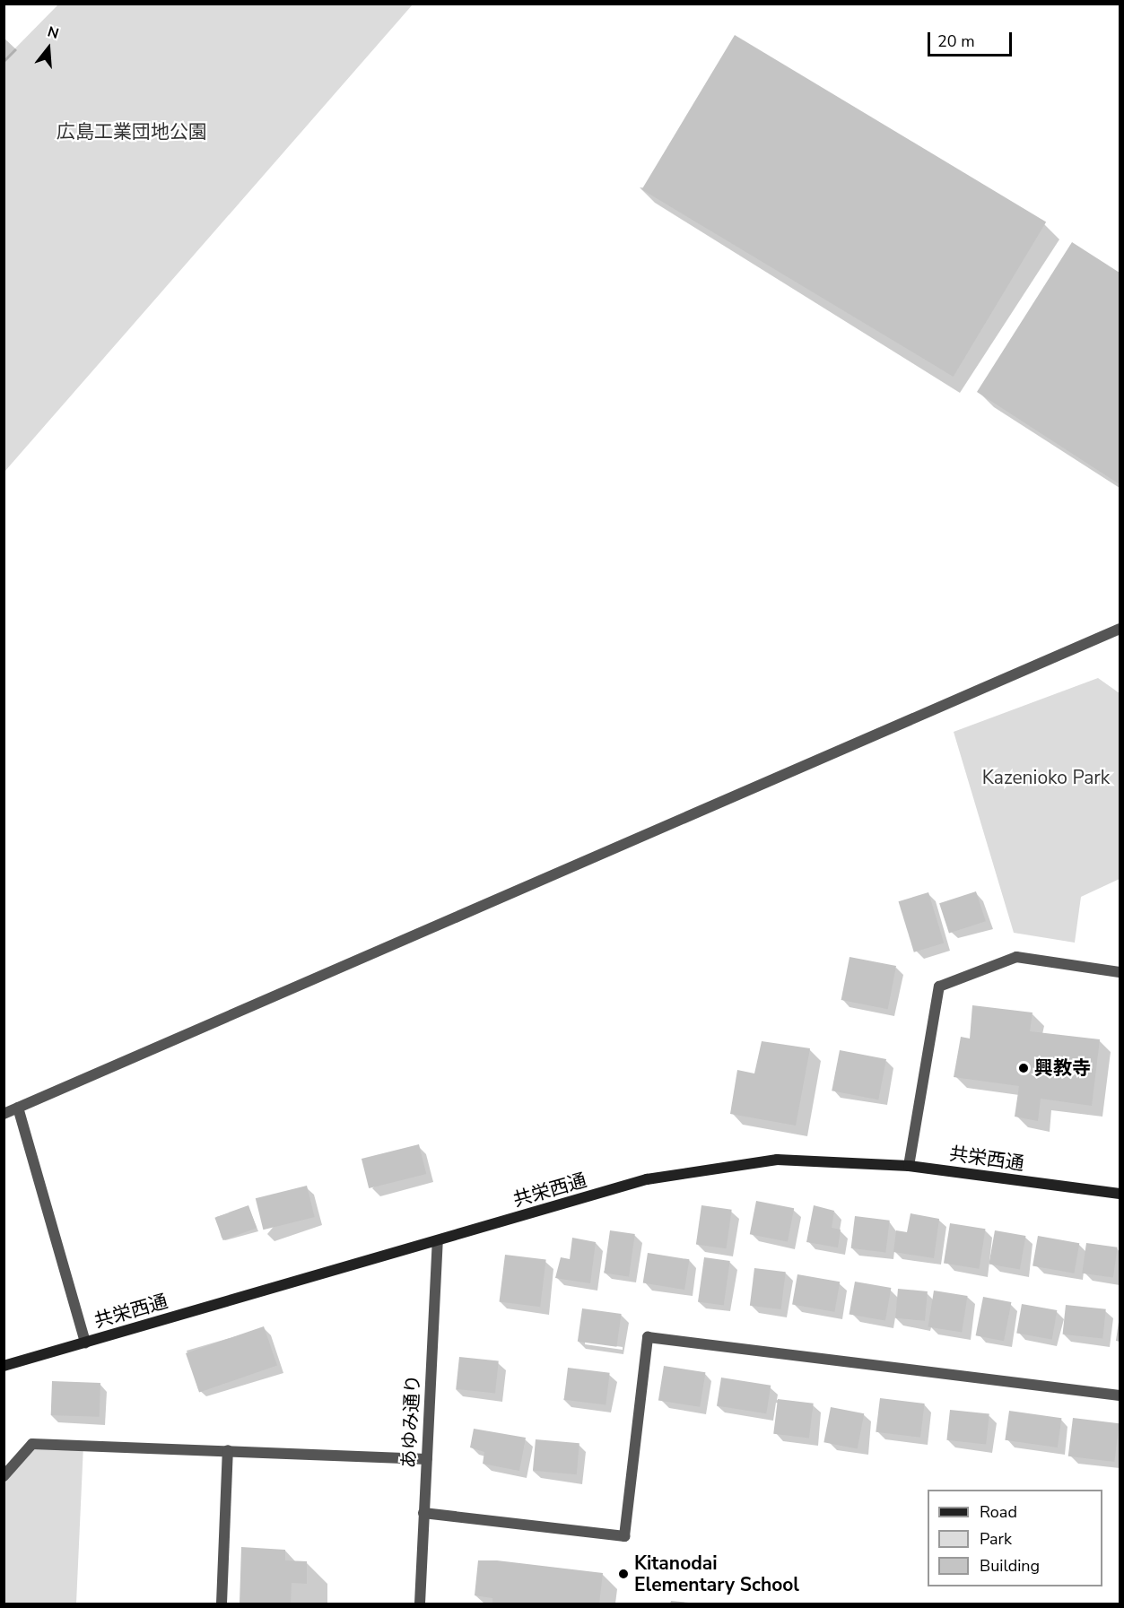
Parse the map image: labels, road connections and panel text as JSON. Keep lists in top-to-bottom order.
{
  "streets": {
    "street": ["共栄西通", "あゆみ通り"]
  },
  "crossings": [
    ["共栄西通", "あゆみ通り"]
  ],
  "parks": ["広島工業団地公園", "Kazenioko Park"],
  "places": ["興教寺", "Kitanodai Elementary School"],
  "legend": ["Road", "Park", "Building"],
  "scale_bar": "20 m",
  "north": "top"
}
